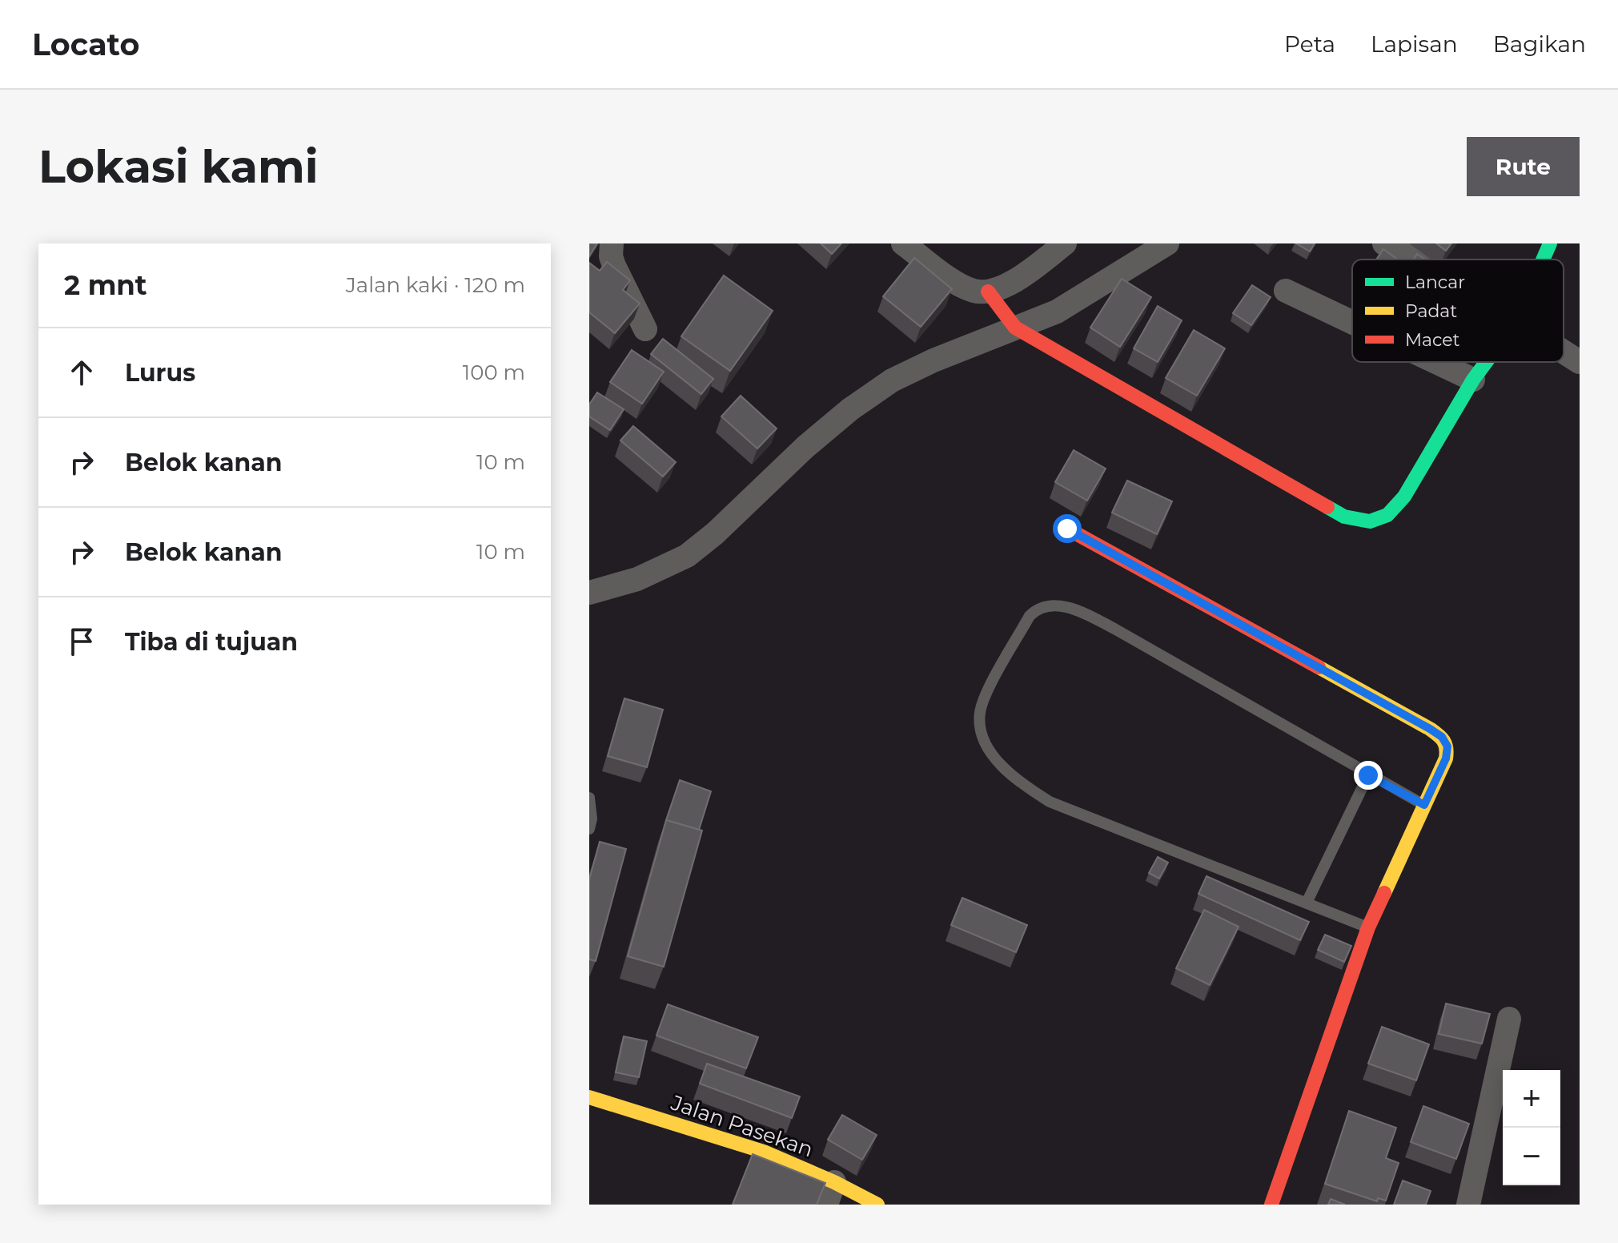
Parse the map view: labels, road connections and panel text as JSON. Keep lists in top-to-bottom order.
{
  "streets": {
    "street": ["Jalan Pasekan"]
  },
  "legend": ["Lancar", "Padat", "Macet"],
  "page": {
    "header": "Locato",
    "nav": ["Peta", "Lapisan", "Bagikan"],
    "buttons": "Rute",
    "title": "Lokasi kami",
    "heading": ["2 mnt", "Jalan kaki · 120 m"],
    "list": [
      ["Lurus", "100 m"],
      ["Belok kanan", "10 m"],
      ["Belok kanan", "10 m"],
      "Tiba di tujuan"
    ],
    "map_buttons": ["+", "−"]
  }
}
